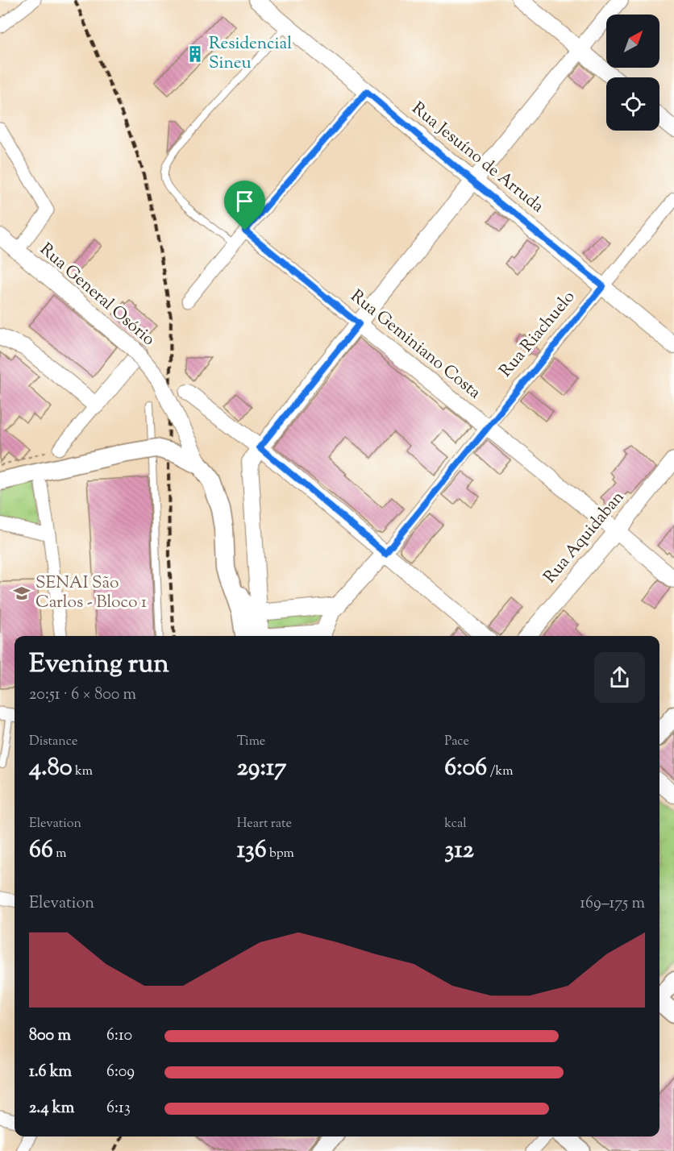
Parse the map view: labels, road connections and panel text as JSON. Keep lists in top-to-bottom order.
{
  "streets": {
    "street": [
      "Rua Jesuíno de Arruda",
      "Rua General Osório",
      "Rua Riachuelo",
      "Rua Geminiano Costa",
      "Rua Aquidaban"
    ]
  },
  "crossings": [
    ["Rua Jesuíno de Arruda", "Rua Riachuelo"],
    ["Rua Riachuelo", "Rua Geminiano Costa"],
    ["Rua Geminiano Costa", "Rua Aquidaban"]
  ],
  "places": {
    "building": ["Residencial Sineu"],
    "school or university": ["SENAI São Carlos - Bloco 1"]
  },
  "north": "top right",
  "page": {
    "heading": ["Evening run", "20:51 · 6 × 800 m"],
    "stats": [
      ["Distance", "4.80 km"],
      ["Time", "29:17"],
      ["Pace", "6:06 /km"],
      ["Elevation", "66 m"],
      ["Heart rate", "136 bpm"],
      ["kcal", "312"]
    ],
    "chart": ["Elevation", "169–175 m"],
    "list": [
      {
        "name": "800 m",
        "note": "6:10"
      },
      {
        "name": "1.6 km",
        "note": "6:09"
      },
      {
        "name": "2.4 km",
        "note": "6:13"
      }
    ]
  }
}
